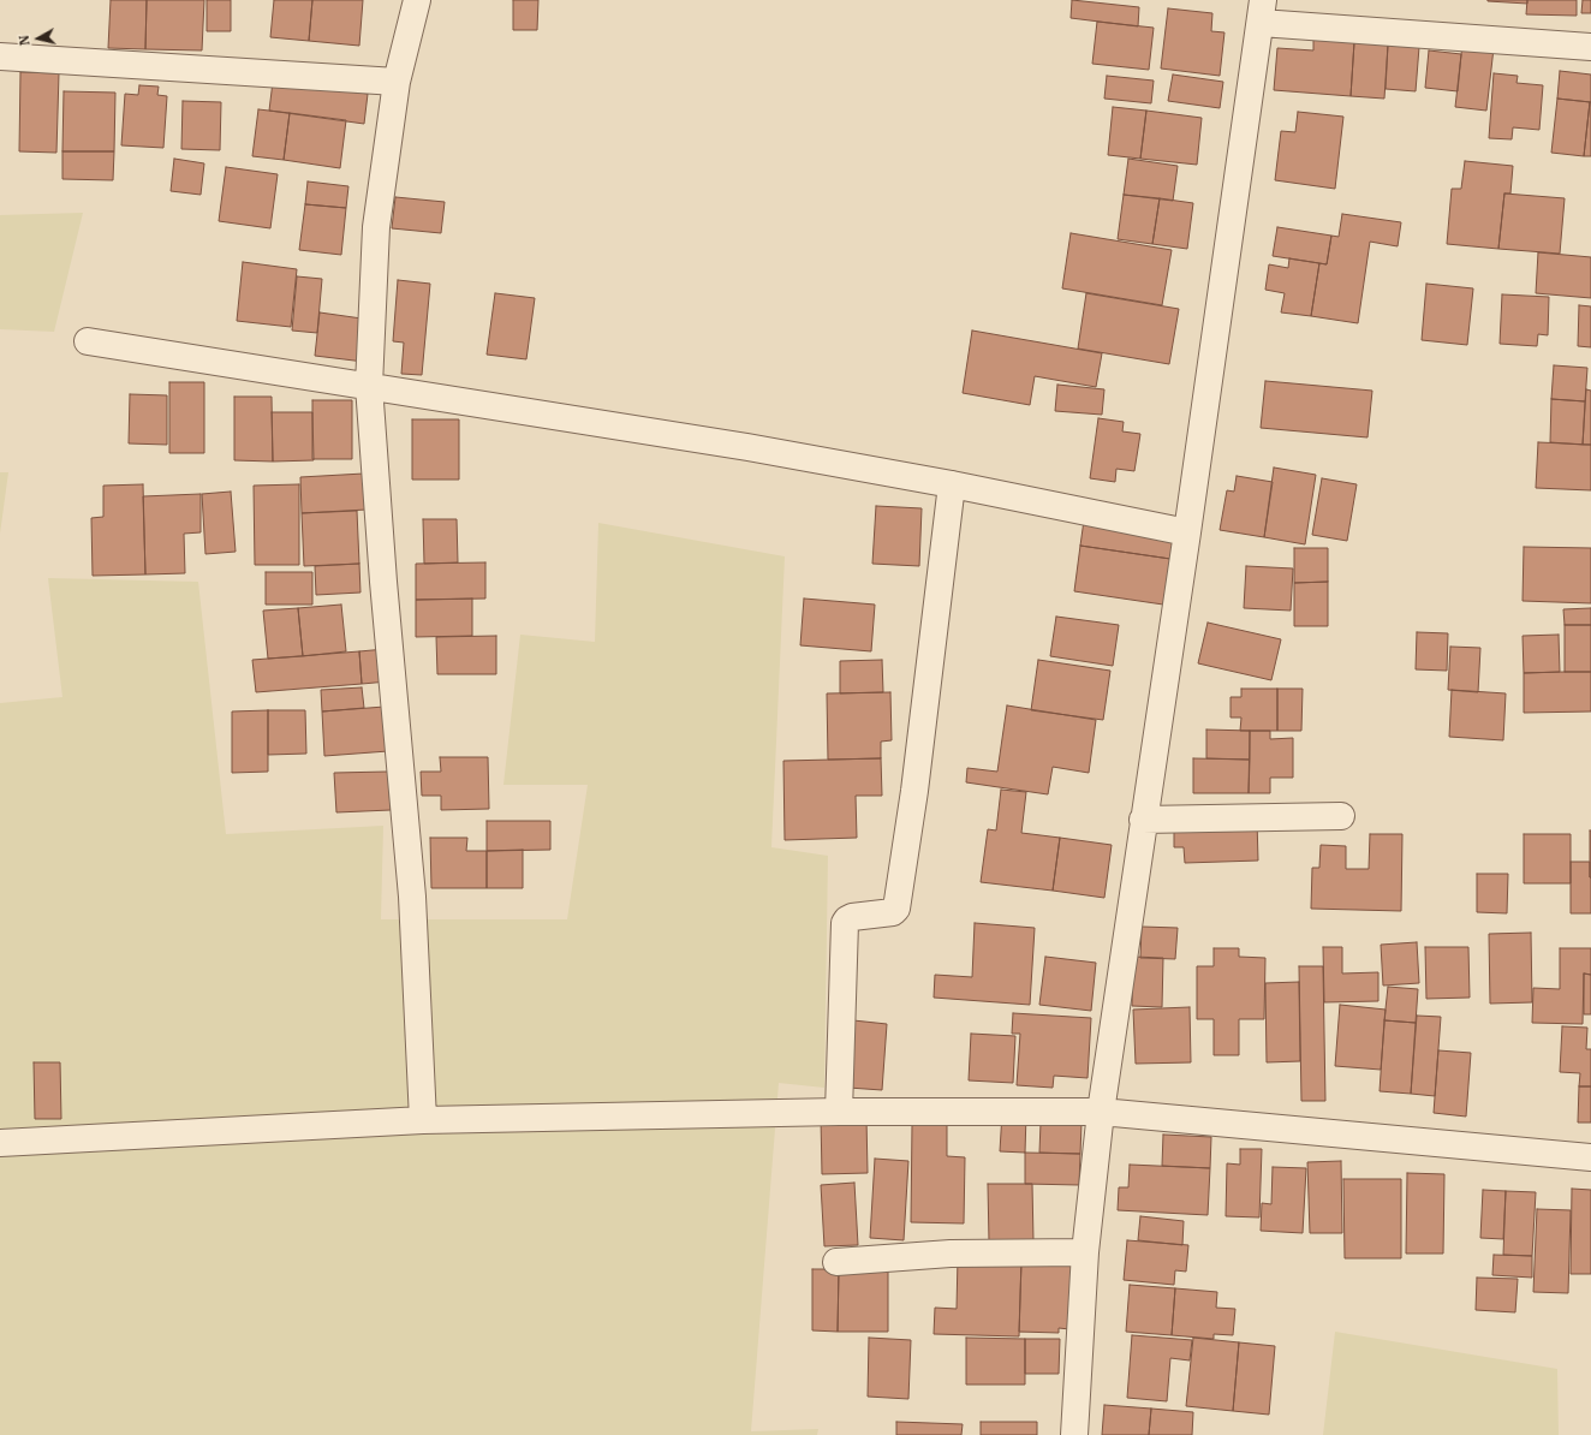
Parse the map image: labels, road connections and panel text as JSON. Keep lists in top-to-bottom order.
{
  "north": "left"
}
